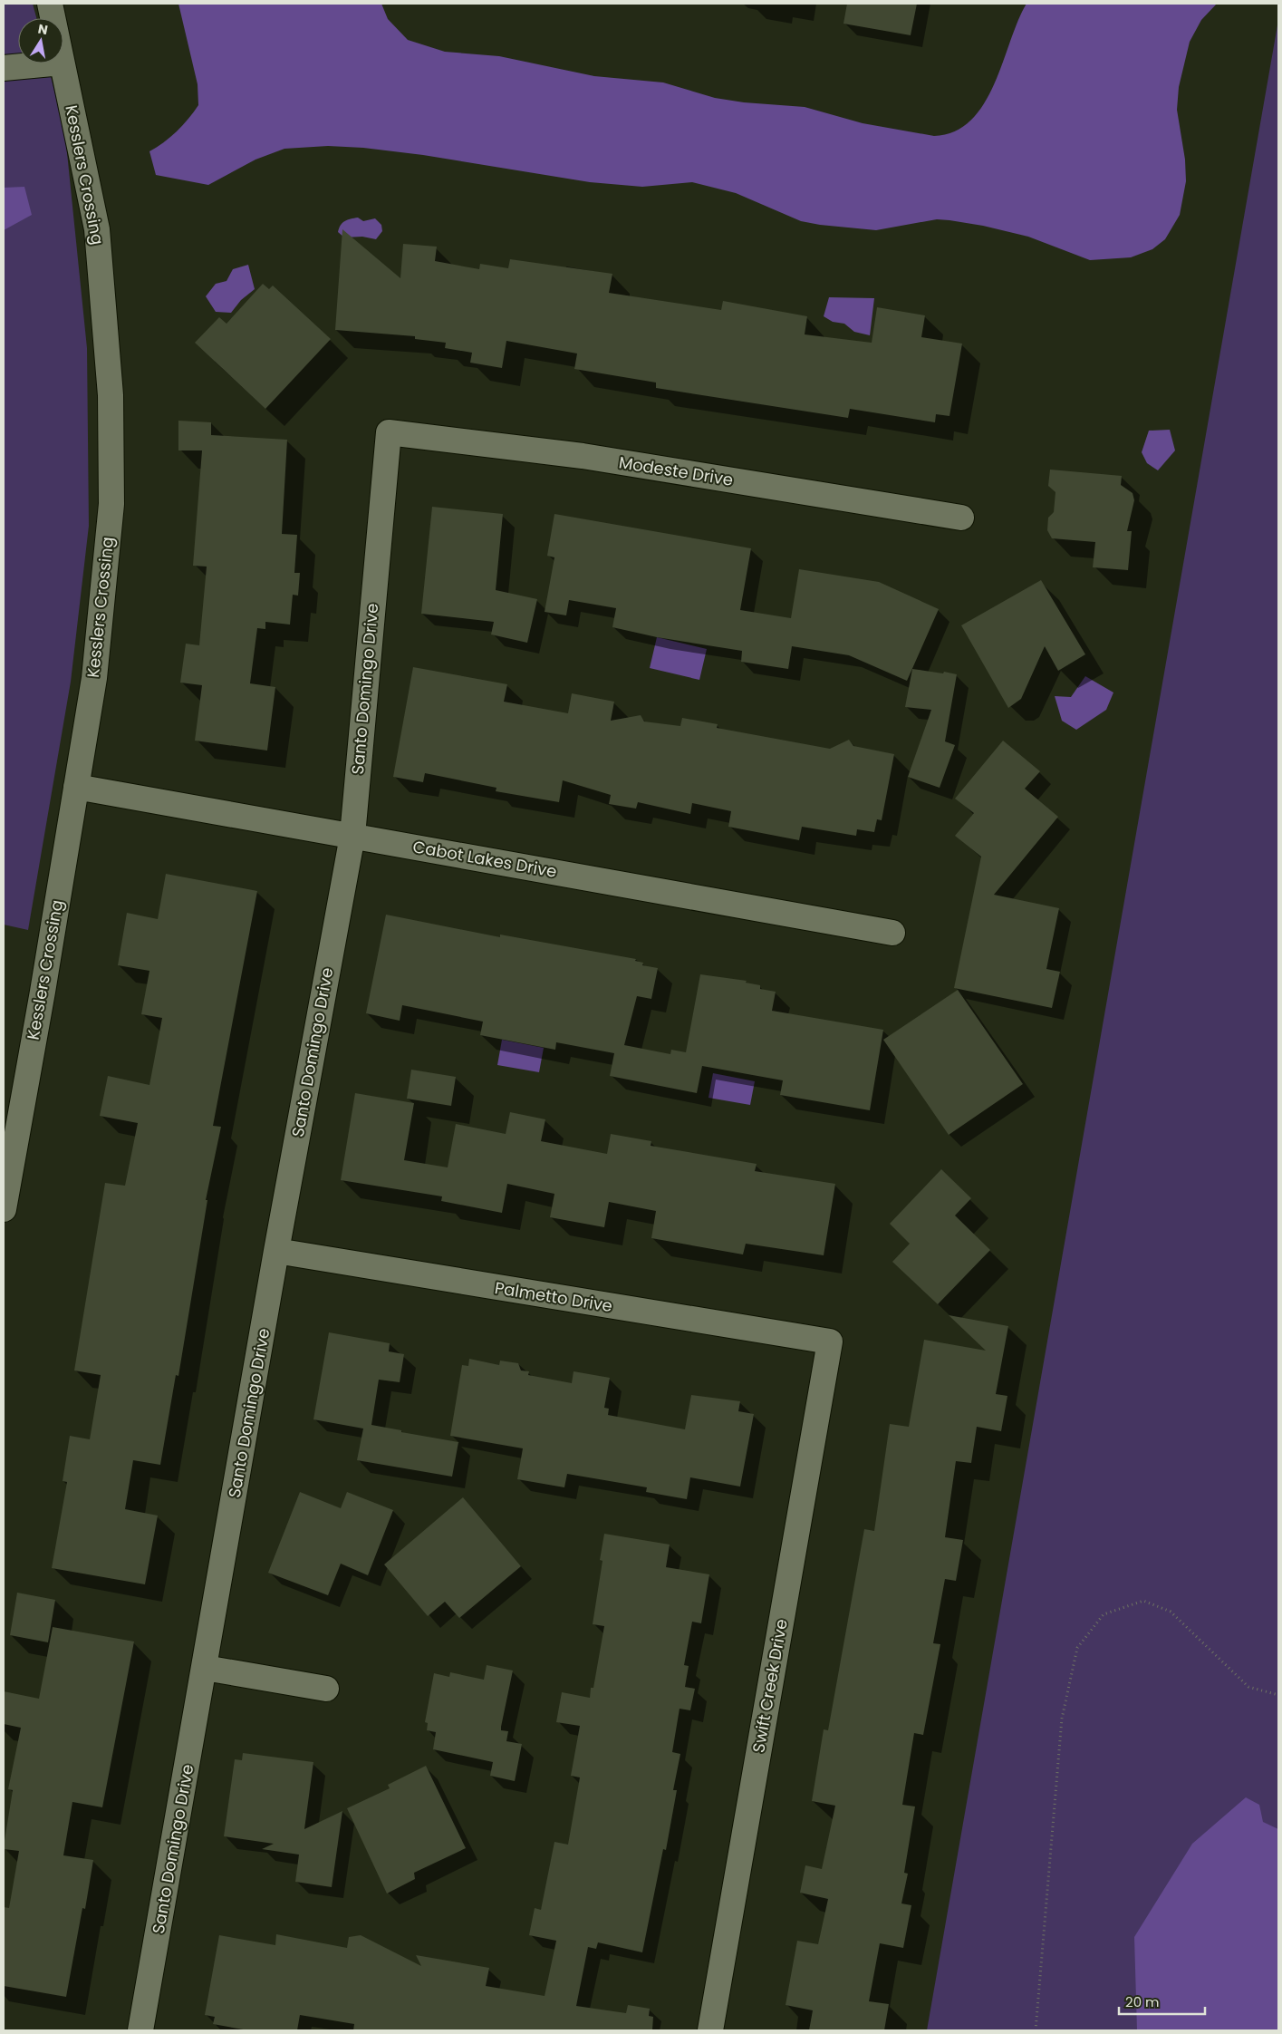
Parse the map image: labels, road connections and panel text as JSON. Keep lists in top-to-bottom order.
{
  "streets": {
    "street": [
      "Kesslers Crossing",
      "Modeste Drive",
      "Santo Domingo Drive",
      "Cabot Lakes Drive",
      "Palmetto Drive",
      "Swift Creek Drive"
    ]
  },
  "crossings": [
    ["Kesslers Crossing", "Cabot Lakes Drive"],
    ["Modeste Drive", "Santo Domingo Drive"],
    ["Santo Domingo Drive", "Cabot Lakes Drive"],
    ["Santo Domingo Drive", "Palmetto Drive"],
    ["Palmetto Drive", "Swift Creek Drive"]
  ],
  "scale_bar": "20 m",
  "north": "top"
}
